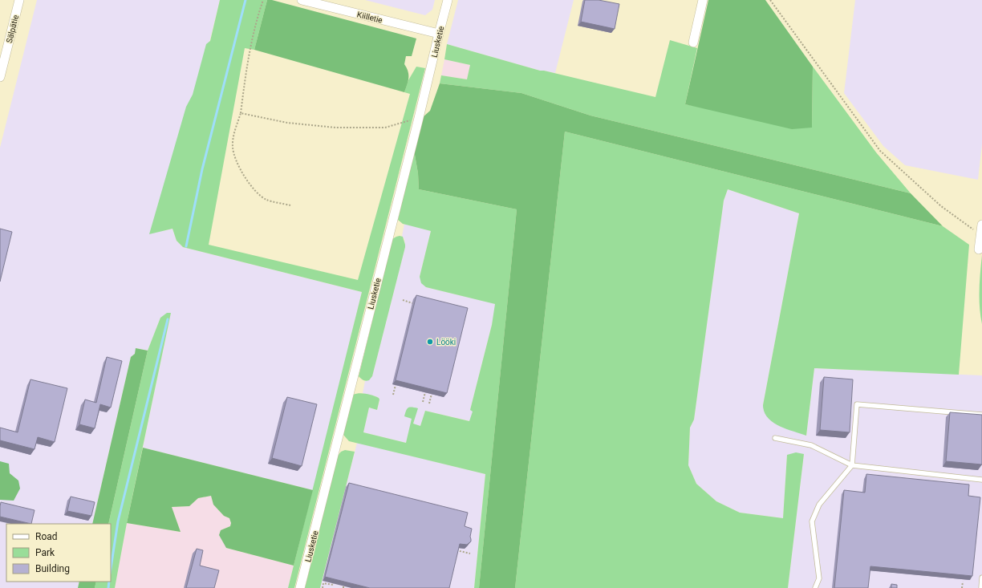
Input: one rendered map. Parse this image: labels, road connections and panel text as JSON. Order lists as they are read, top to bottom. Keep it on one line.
{"streets":{"street":["Kiilletie","Sälpätie","Liusketie"]},"crossings":[["Kiilletie","Liusketie"]],"places":["Lööki"],"legend":["Road","Park","Building"]}
